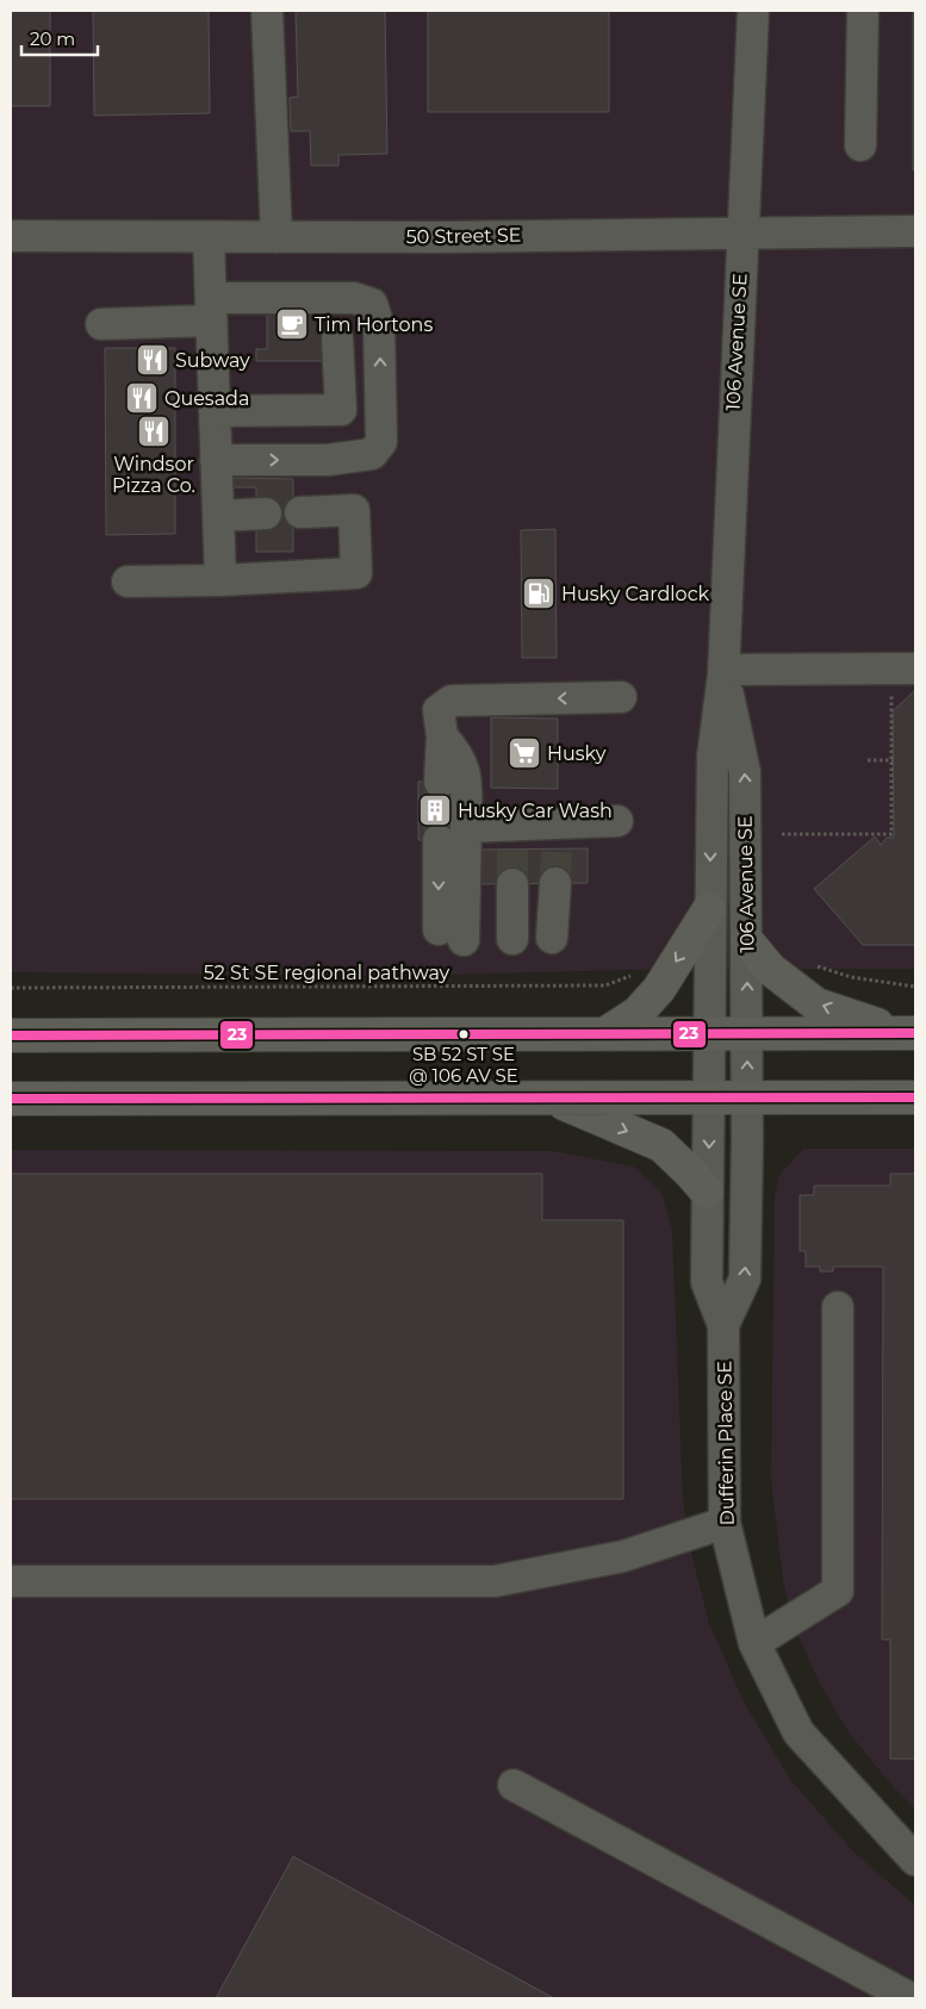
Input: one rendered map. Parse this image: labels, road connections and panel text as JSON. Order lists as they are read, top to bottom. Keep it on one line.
{"streets":{"street":["50 Street SE","106 Avenue SE","Dufferin Place SE"],"path":["52 St SE regional pathway"]},"crossings":[["50 Street SE","106 Avenue SE"],["106 Avenue SE","Dufferin Place SE"]],"places":{"cafe":["Tim Hortons"],"restaurant":["Subway","Quesada","Windsor Pizza Co."],"fuel station":["Husky Cardlock"],"supermarket":["Husky"],"building":["Husky Car Wash"],"other":["SB 52 ST SE @ 106 AV SE"]},"lines":["transit line 23"],"scale_bar":"20 m"}
